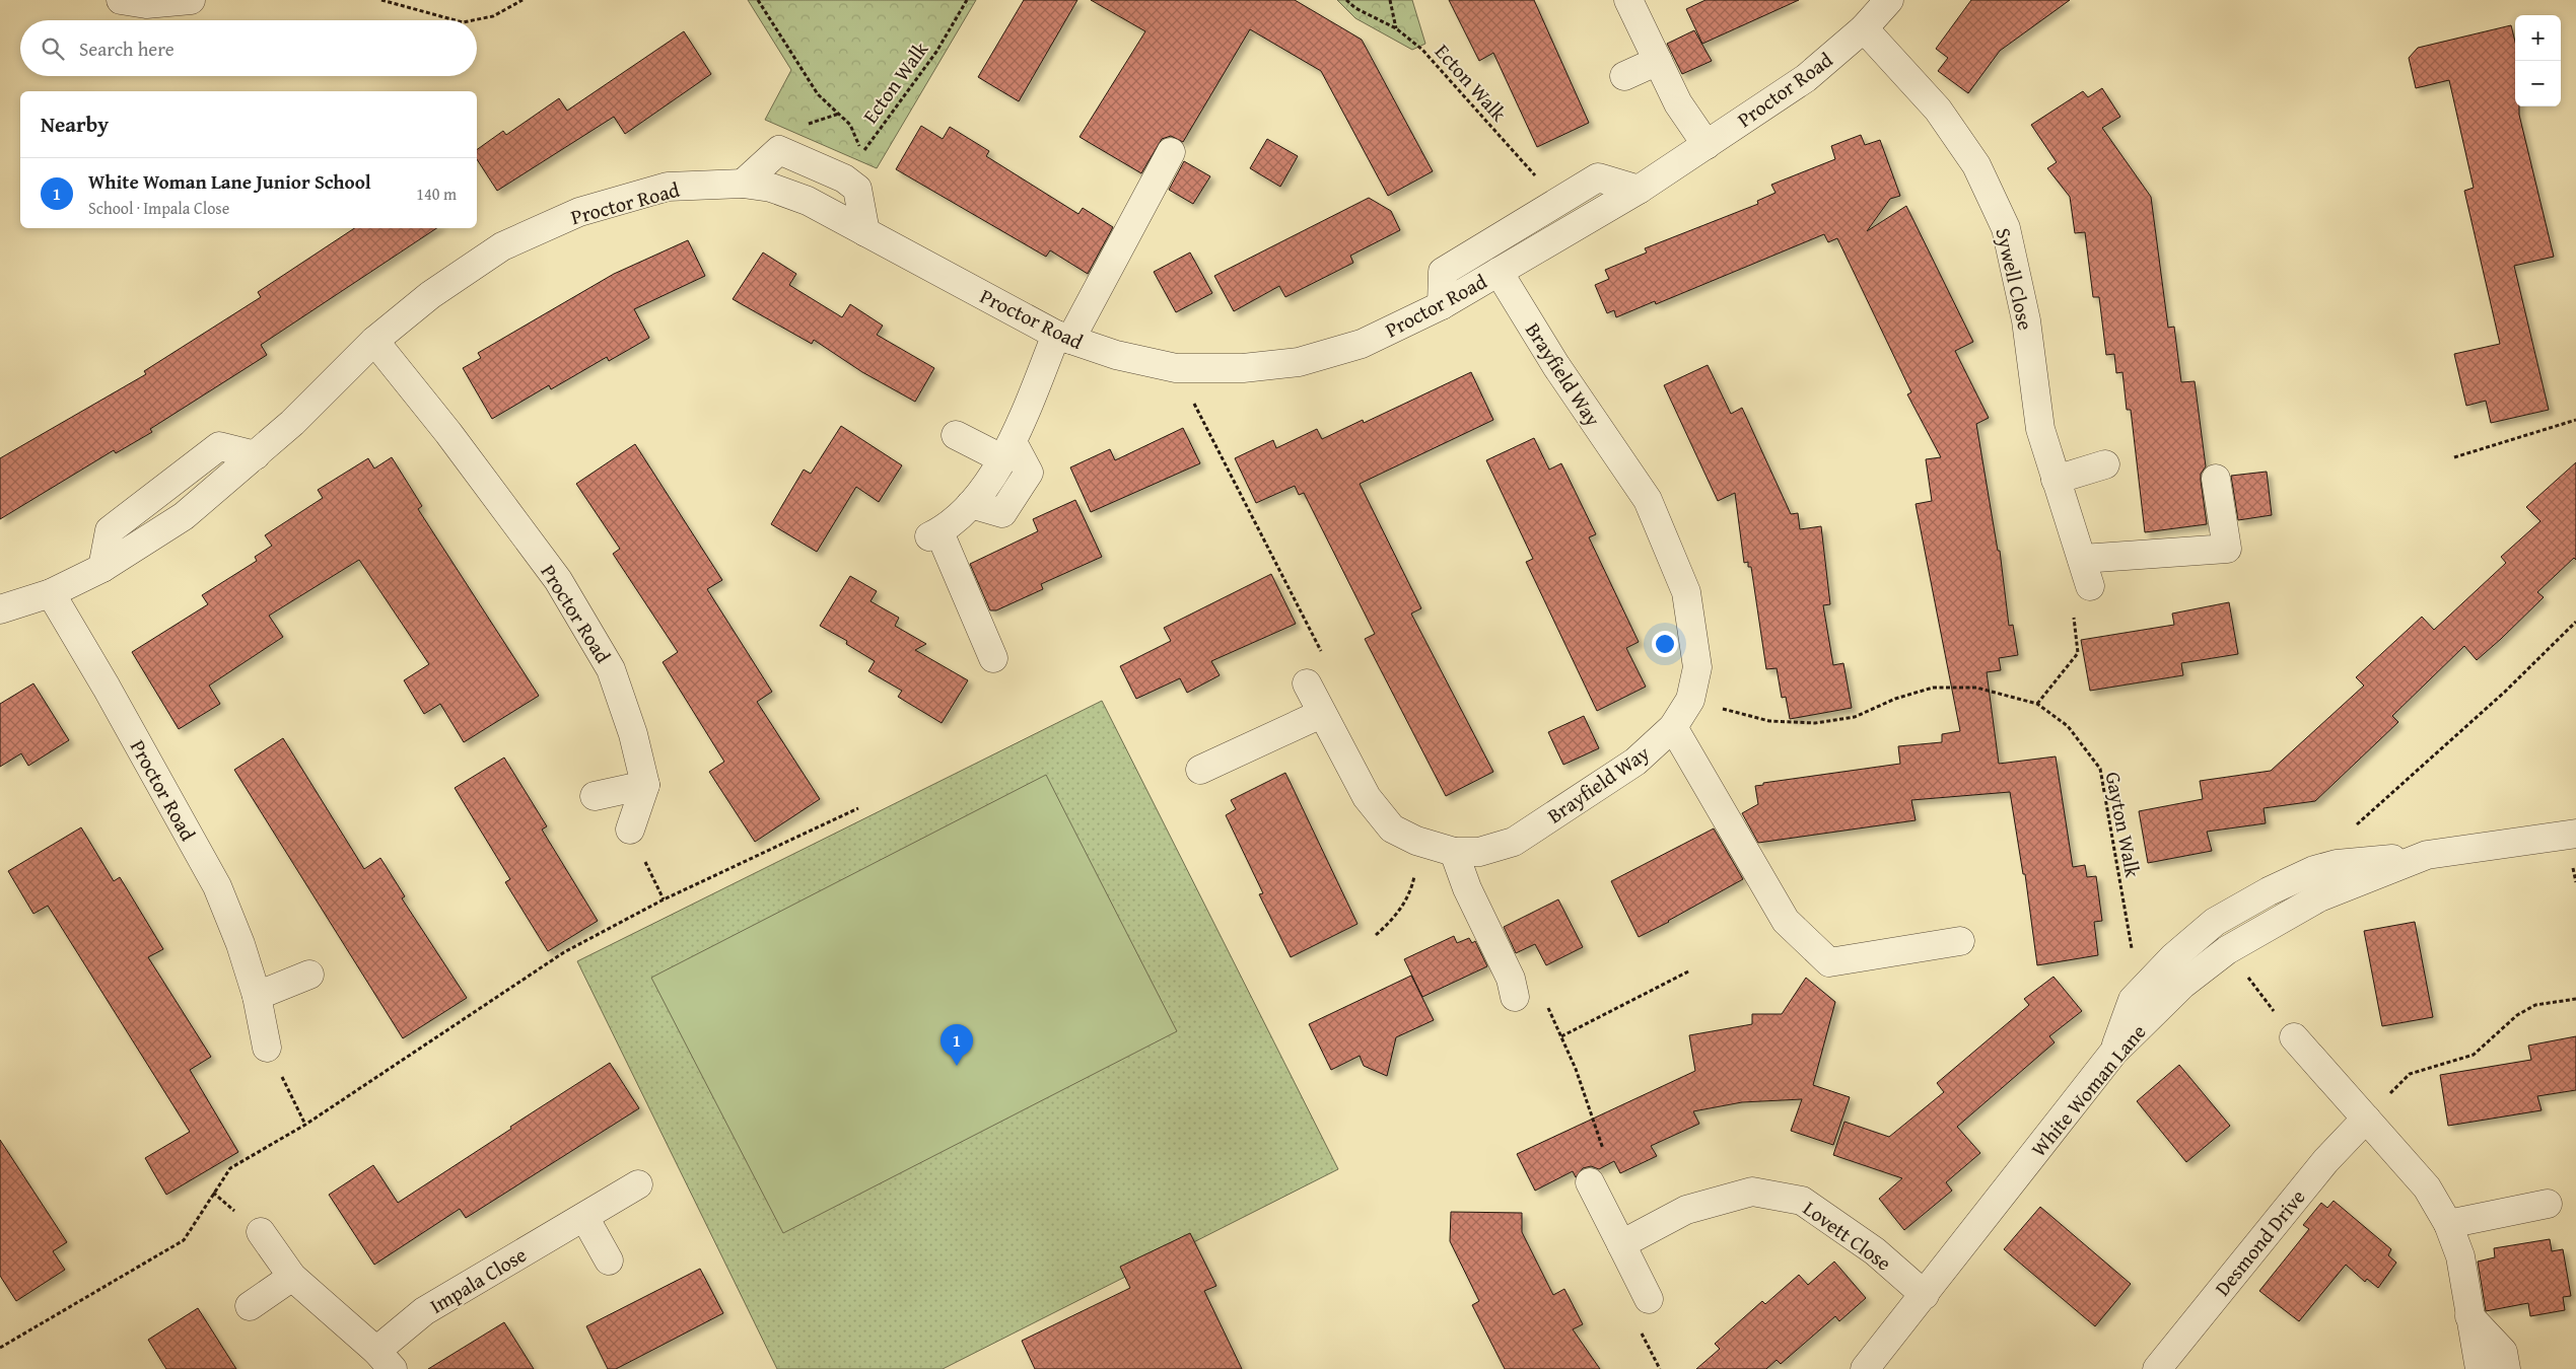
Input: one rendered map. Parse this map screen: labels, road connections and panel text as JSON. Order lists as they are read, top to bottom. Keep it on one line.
{"streets":{"street":["Proctor Road","Sywell Close","Brayfield Way","White Woman Lane","Lovett Close","Desmond Drive","Impala Close"],"path":["Ecton Walk","Gayton Walk"]},"crossings":[["Proctor Road","Sywell Close"],["Proctor Road","Brayfield Way"],["Brayfield Way","Gayton Walk"],["White Woman Lane","Lovett Close"]],"page":{"map_buttons":["+","−"],"search":"Search here","heading":"Nearby","list":[{"mark":"1","name":"White Woman Lane Junior School","note":"School · Impala Close","value":"140 m"}],"pins":"1"}}
